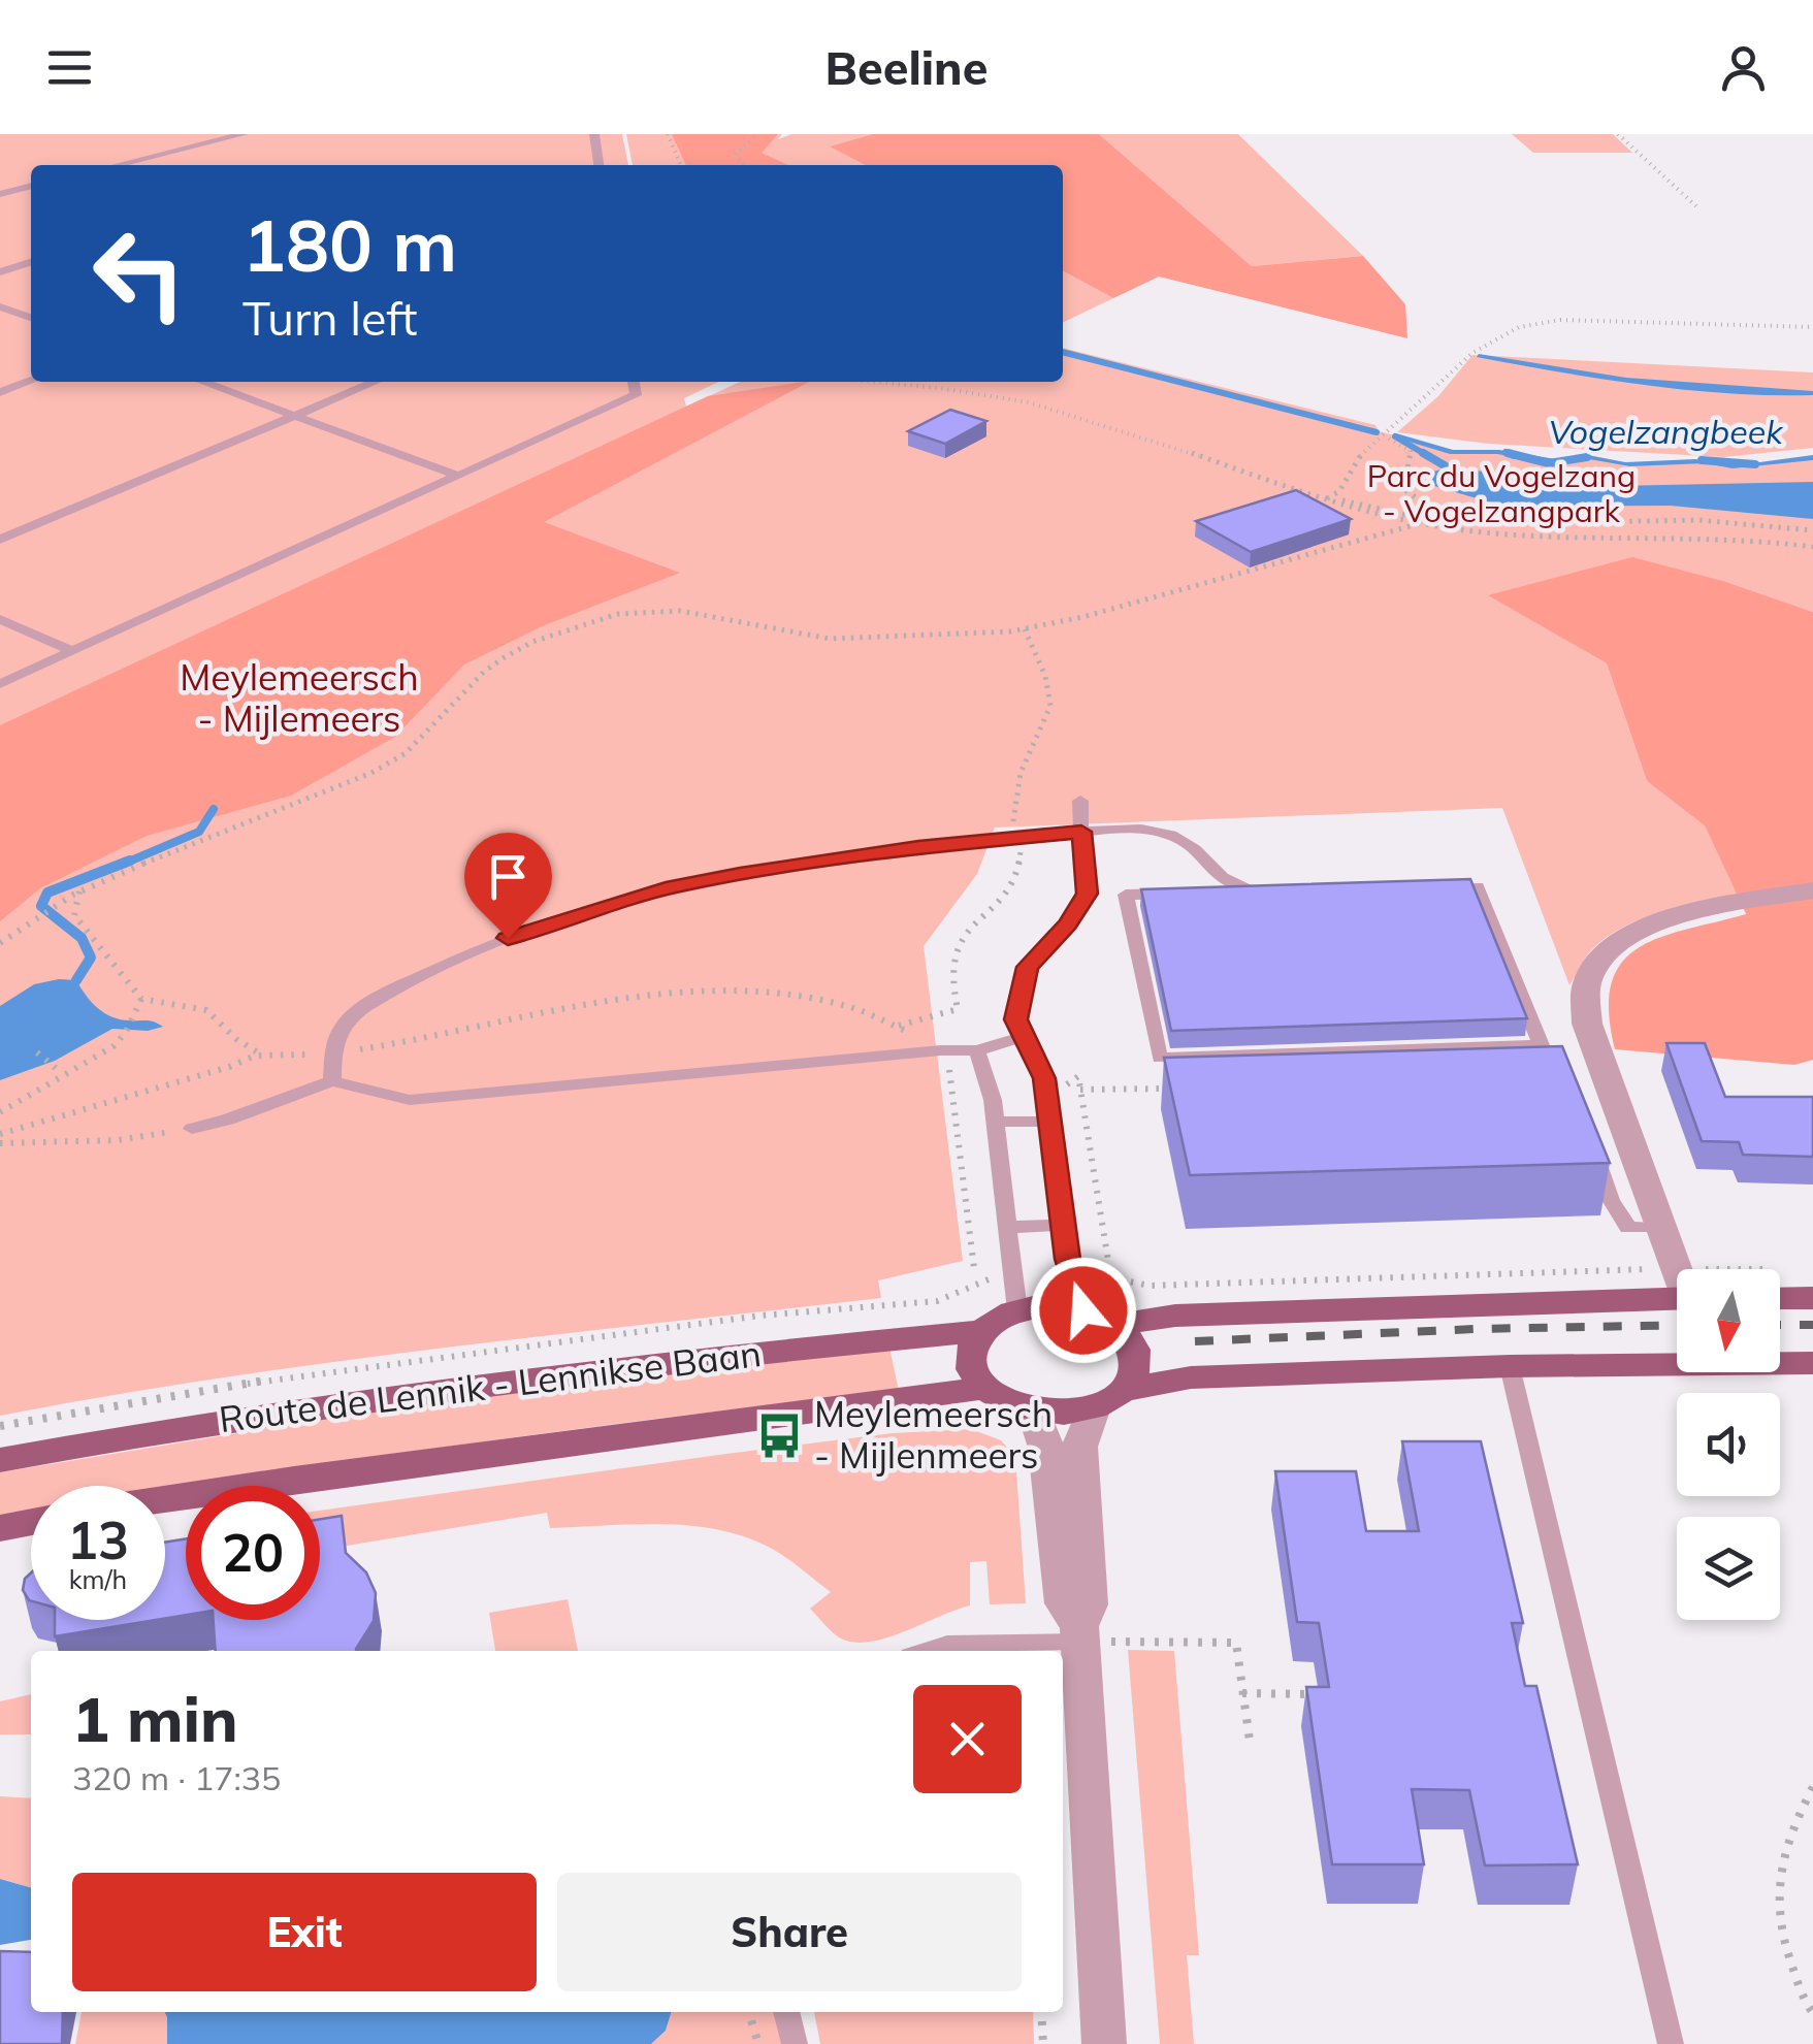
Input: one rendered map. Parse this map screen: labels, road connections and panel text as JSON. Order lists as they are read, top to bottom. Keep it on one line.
{"streets":{"main road":["Route de Lennik - Lennikse Baan"]},"water":["Vogelzangbeek"],"parks":["Parc du Vogelzang - Vogelzangpark","Meylemeersch - Mijlemeers"],"places":{"bus stop":["Meylemeersch - Mijlenmeers"]},"north":"bottom","page":{"header":"Beeline","turn":["180 m","Turn left"],"speed":"13 km/h","limit":"20","heading":["1 min","320 m · 17:35"],"buttons":["Exit","Share"]}}
